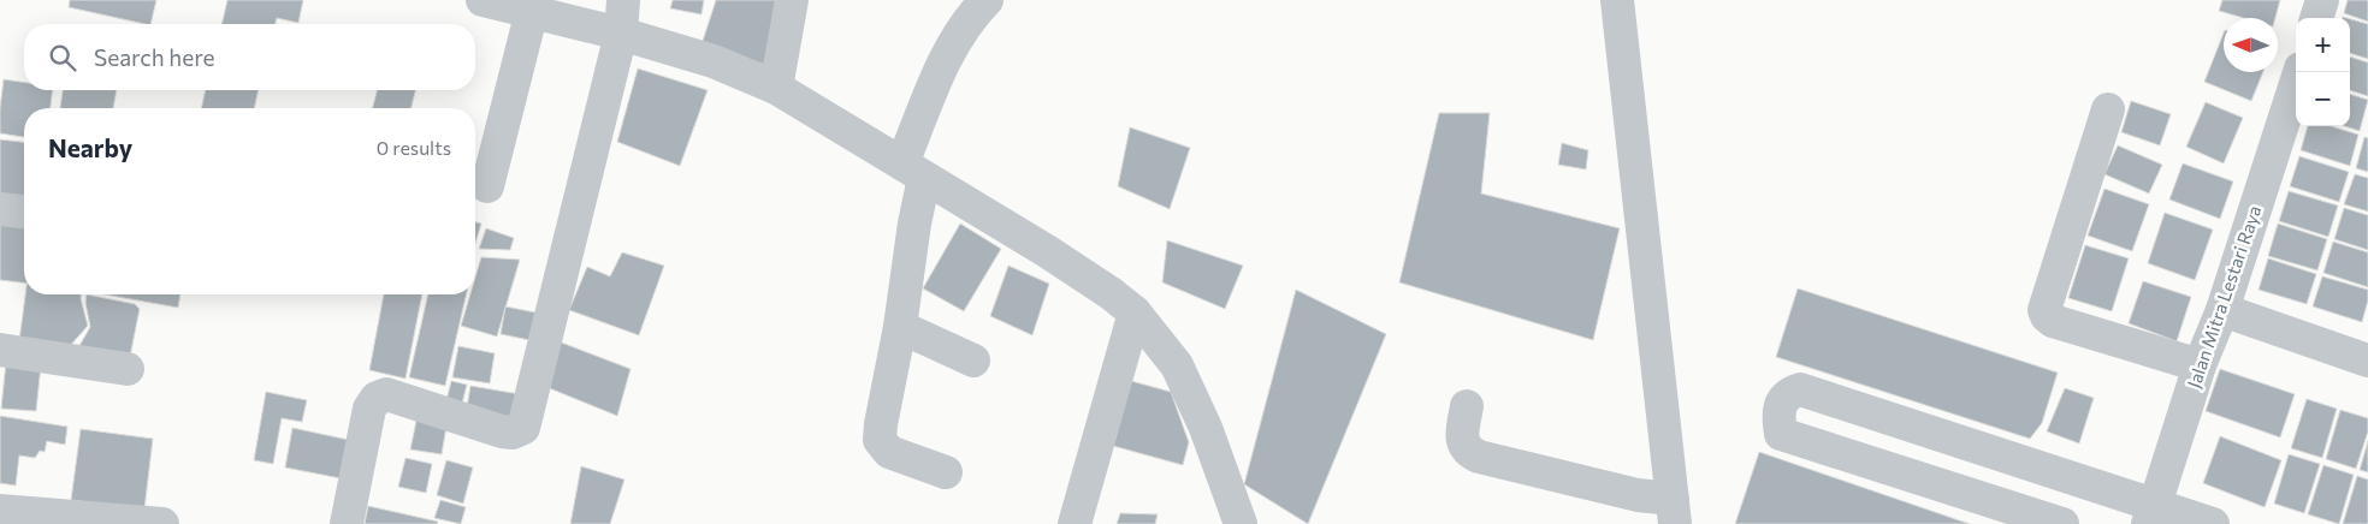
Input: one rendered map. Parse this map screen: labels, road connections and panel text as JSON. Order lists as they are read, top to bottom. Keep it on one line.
{"streets":{"street":["Jalan Mitra Lestari Raya"]},"north":"left","page":{"map_buttons":["+","−"],"search":"Search here","heading":["Nearby","0 results"]}}
